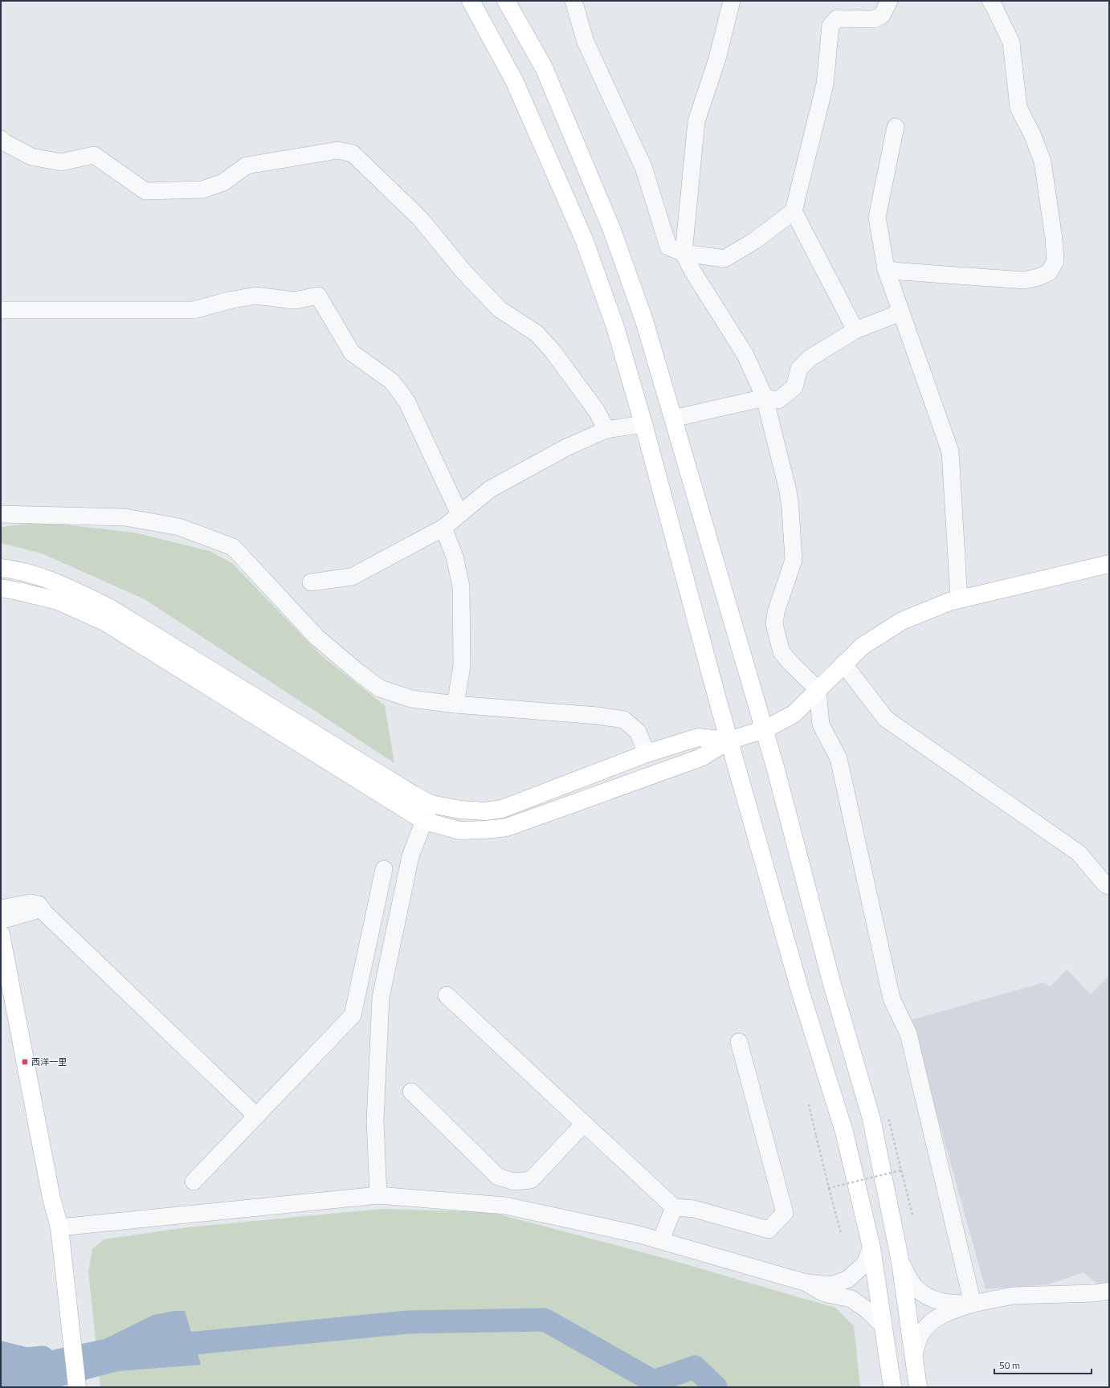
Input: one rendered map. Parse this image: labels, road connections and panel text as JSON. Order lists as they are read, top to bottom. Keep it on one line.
{"places":{"transit":["西洋一里"]},"scale_bar":"50 m"}
